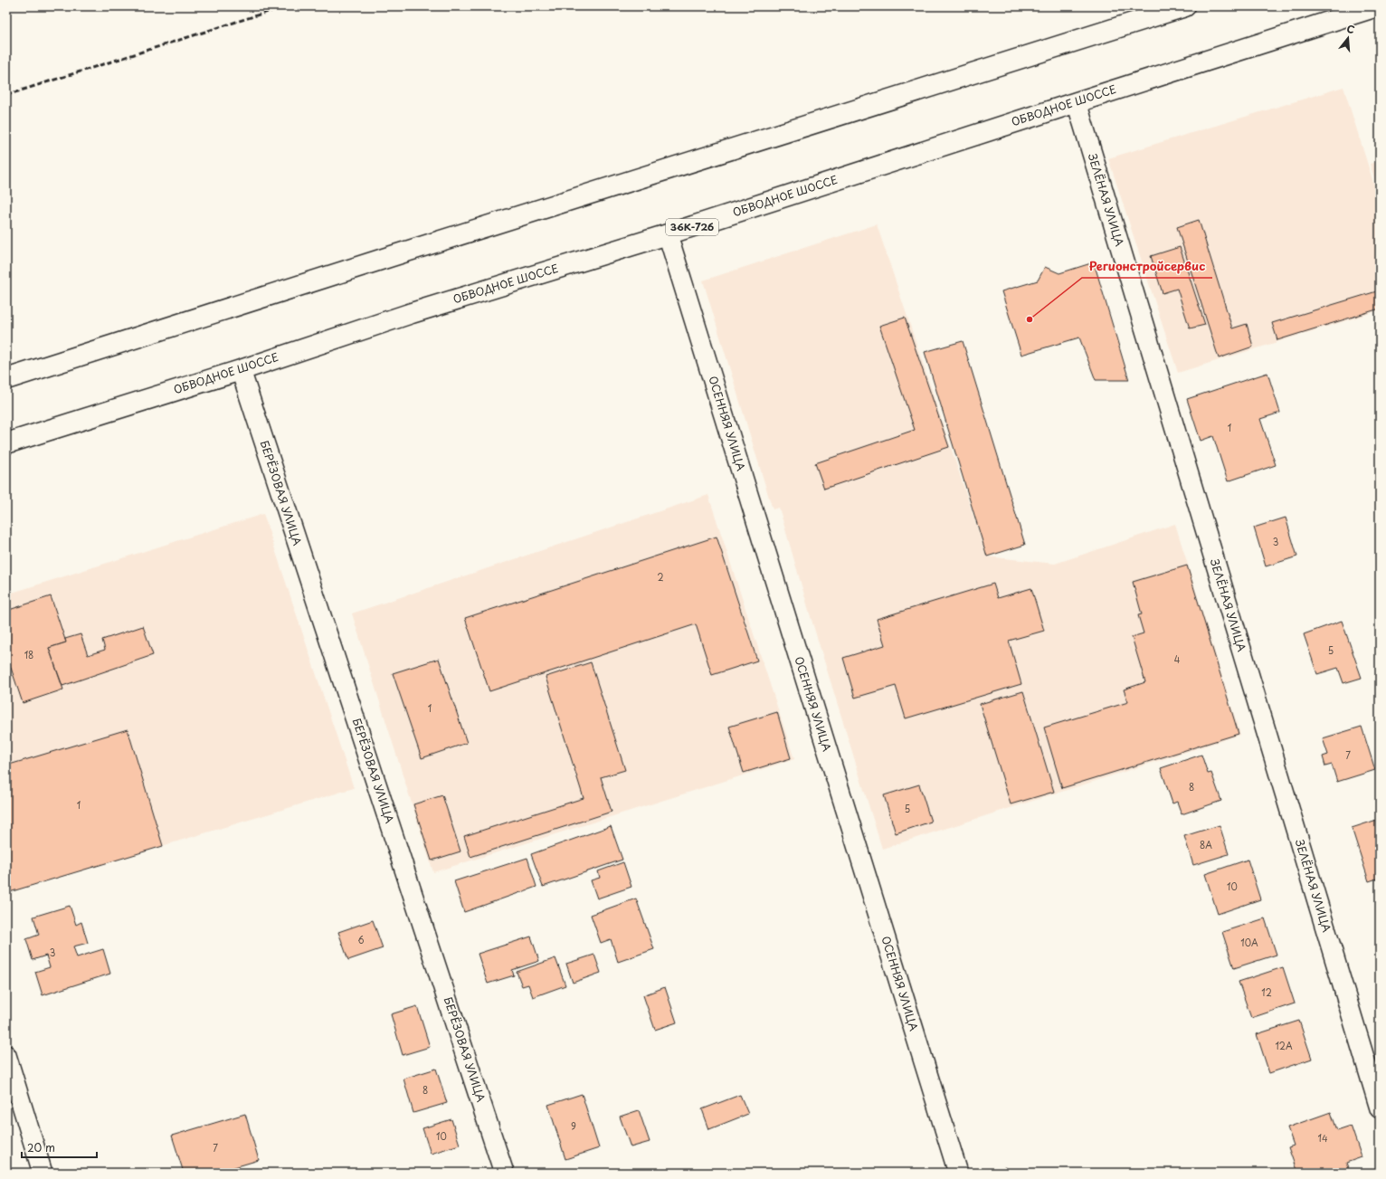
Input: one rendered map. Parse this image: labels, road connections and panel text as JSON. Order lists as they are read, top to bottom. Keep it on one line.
{"streets":{"main road":["ОБВОДНОЕ ШОССЕ","36К-726"],"street":["ЗЕЛЁНАЯ УЛИЦА","ОСЕННЯЯ УЛИЦА","БЕРЁЗОВАЯ УЛИЦА"]},"crossings":[["ОБВОДНОЕ ШОССЕ","ЗЕЛЁНАЯ УЛИЦА"],["ОБВОДНОЕ ШОССЕ","ОСЕННЯЯ УЛИЦА"],["ОБВОДНОЕ ШОССЕ","БЕРЁЗОВАЯ УЛИЦА"]],"places":["Регионстройсервис"],"house_numbers":["1","3","2","5","18","4","1","7","8","1","5","8А","10","6","10А","3","12","12А","8","9","10","14","7"],"scale_bar":"20 m","north":"top"}
